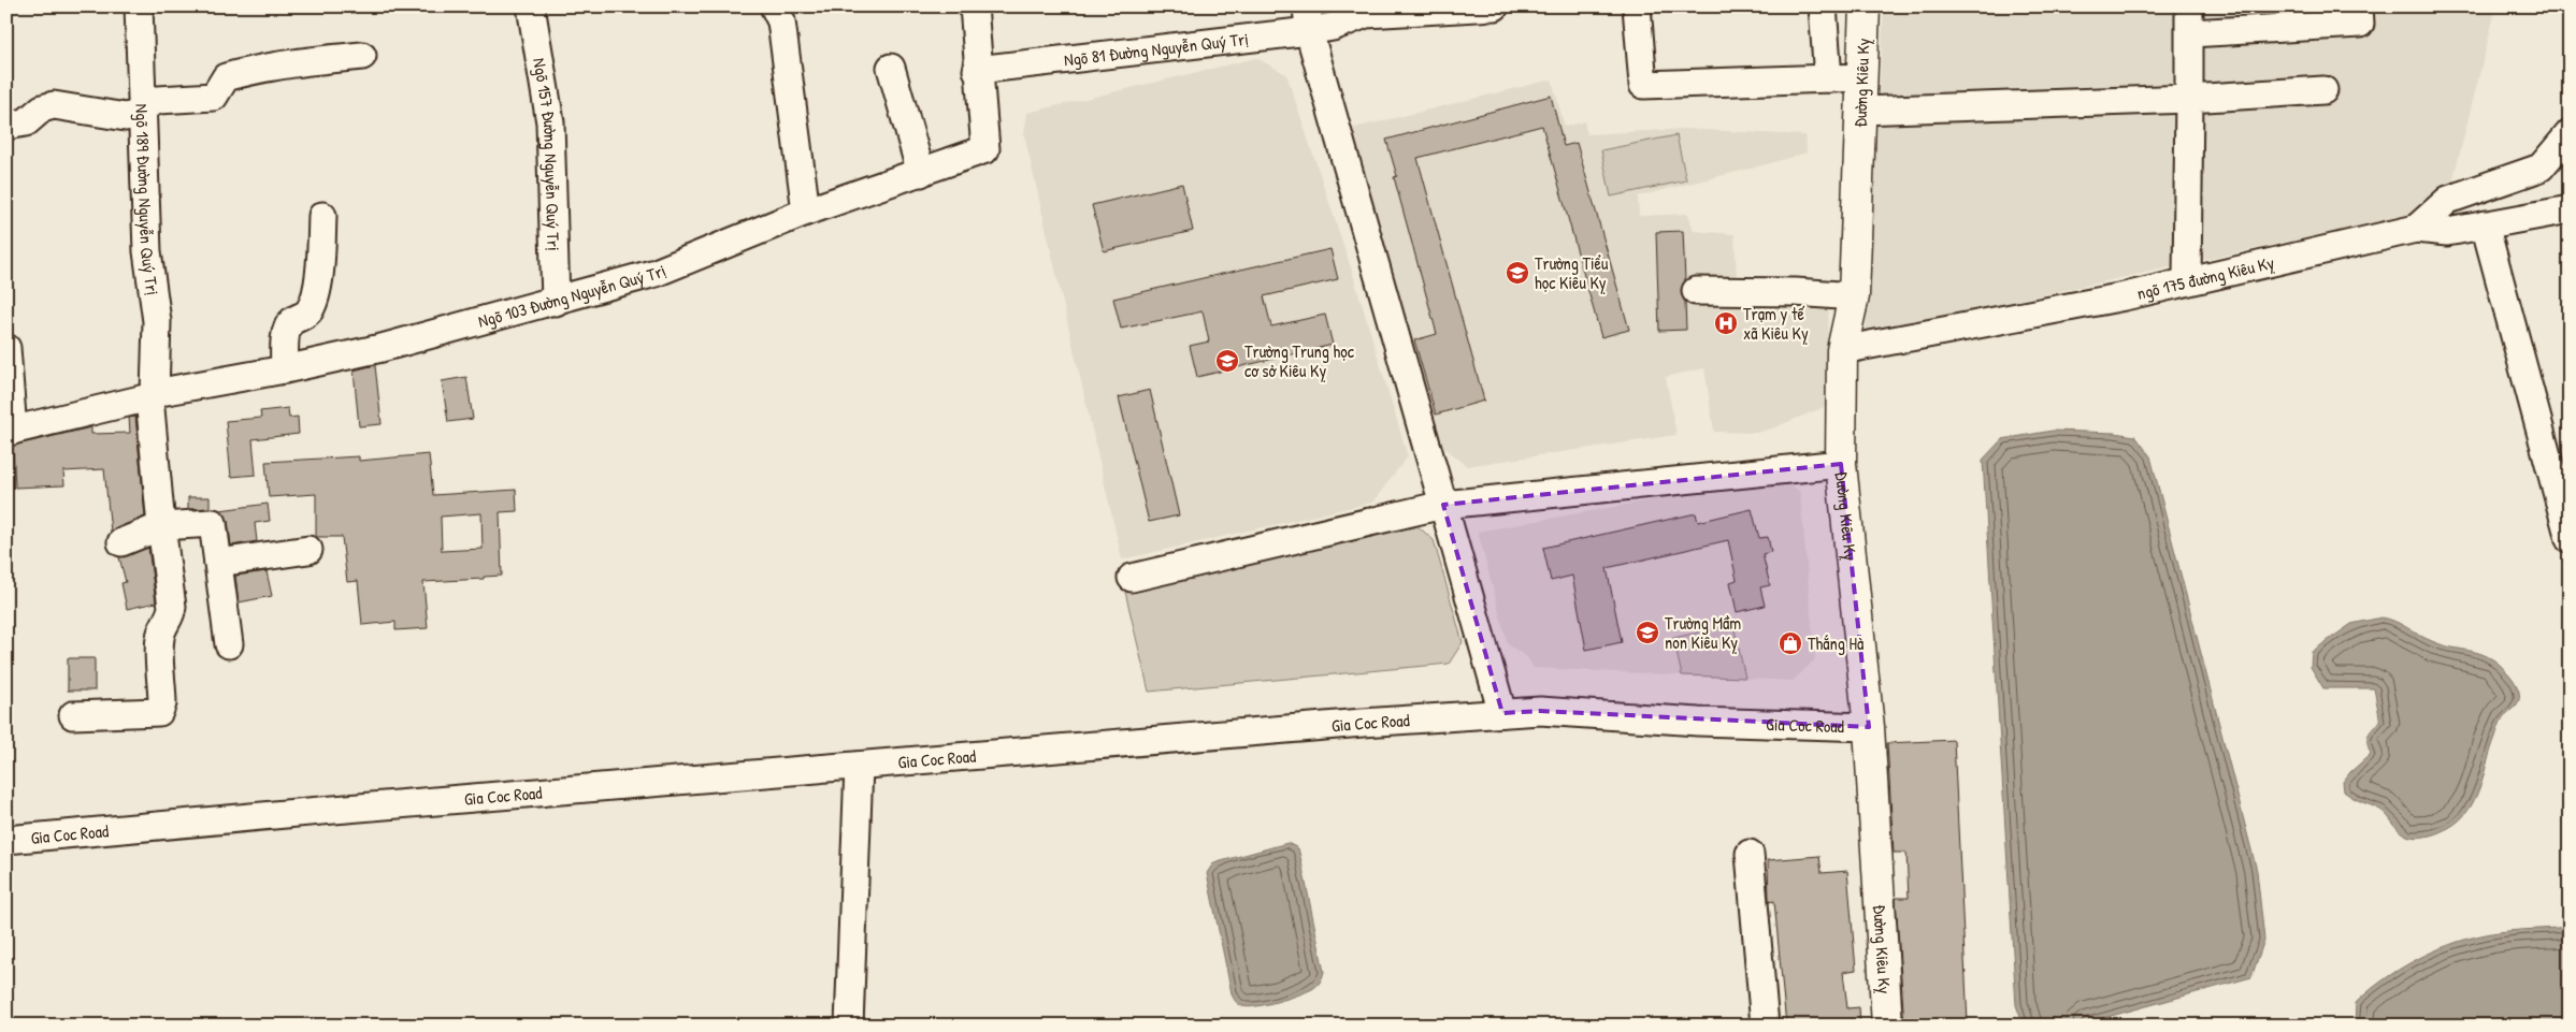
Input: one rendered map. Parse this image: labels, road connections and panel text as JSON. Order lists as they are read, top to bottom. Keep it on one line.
{"streets":{"main road":["Đường Kiêu Kỵ"],"street":["Ngõ 81 Đường Nguyễn Quý Trị","Ngõ 157 Đường Nguyễn Quý Trị","Ngõ 189 Đường Nguyễn Quý Trị","ngõ 175 đường Kiêu Kỵ","Ngõ 103 Đường Nguyễn Quý Trị","Gia Coc Road"]},"crossings":[["Ngõ 81 Đường Nguyễn Quý Trị","Ngõ 103 Đường Nguyễn Quý Trị"],["Đường Kiêu Kỵ","ngõ 175 đường Kiêu Kỵ"],["Đường Kiêu Kỵ","Gia Coc Road"],["Ngõ 157 Đường Nguyễn Quý Trị","Ngõ 103 Đường Nguyễn Quý Trị"],["Ngõ 189 Đường Nguyễn Quý Trị","Ngõ 103 Đường Nguyễn Quý Trị"]],"places":{"school or university":["Trường Tiểu học Kiêu Kỵ","Trường Trung học cơ sở Kiêu Kỵ","Trường Mầm non Kiêu Kỵ"],"hospital":["Trạm y tế xã Kiêu Kỵ"],"shop":["Thắng Hà"]}}
